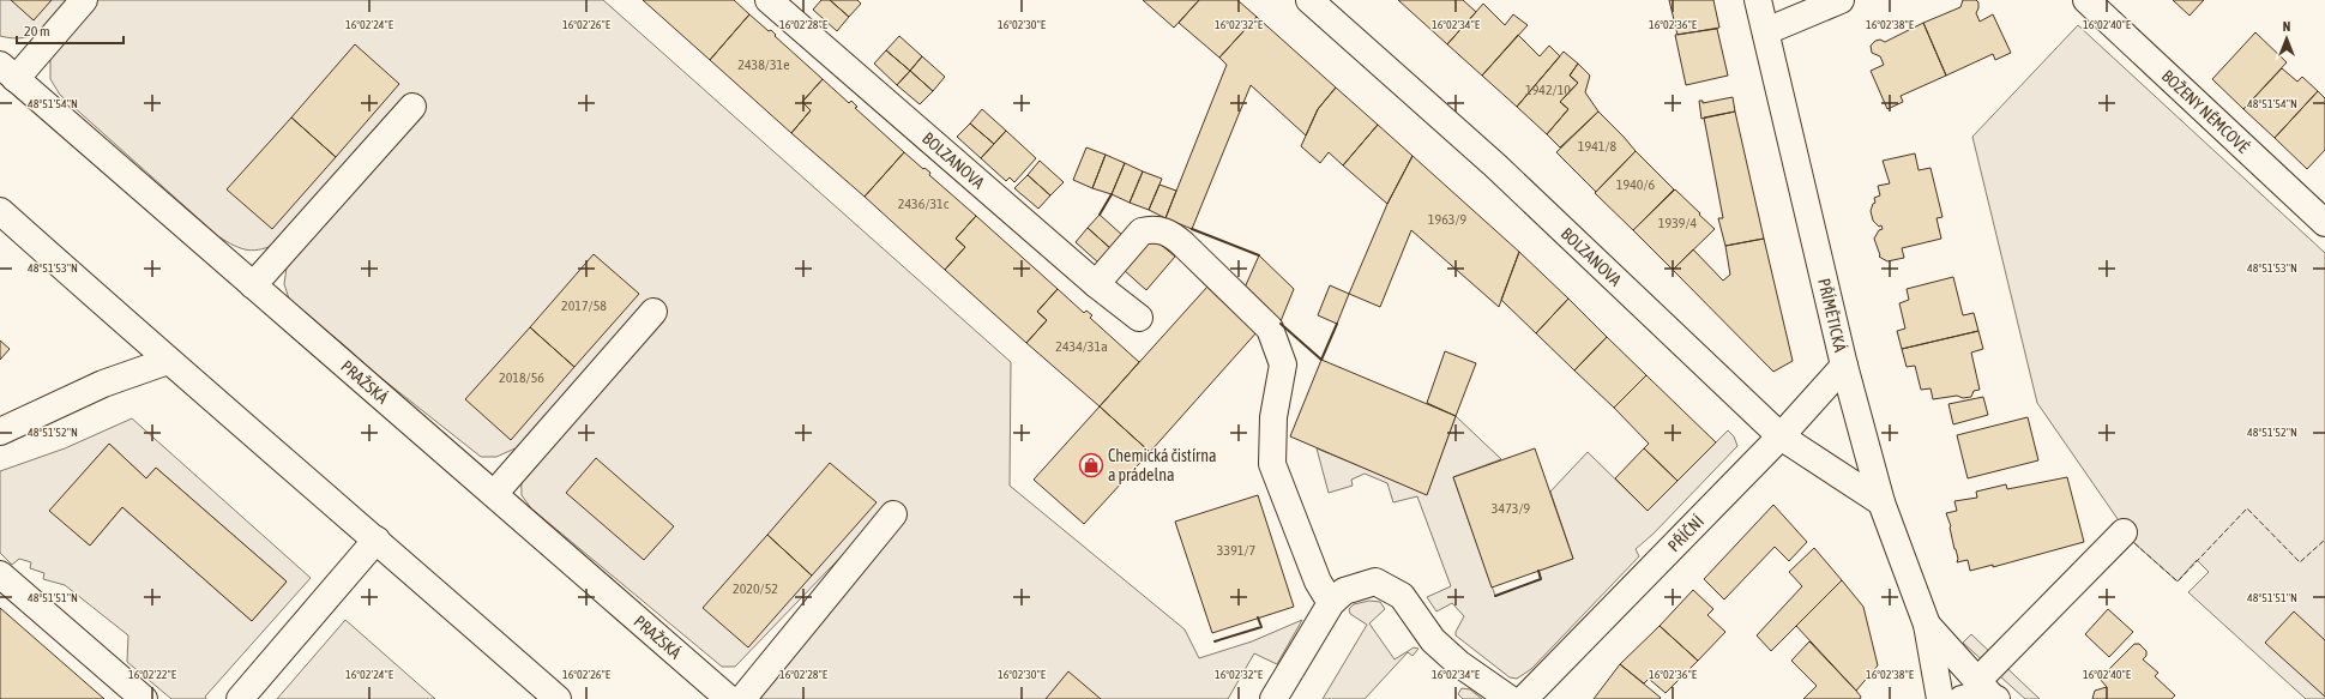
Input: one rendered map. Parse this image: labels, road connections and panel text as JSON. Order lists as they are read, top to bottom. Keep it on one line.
{"streets":{"street":["BOŽENY NĚMCOVÉ","BOLZANOVA","PŘÍMĚTICKÁ","PRAŽSKÁ","PŘÍČNÍ"]},"crossings":[["BOLZANOVA","PŘÍMĚTICKÁ"],["BOLZANOVA","PŘÍČNÍ"],["PŘÍMĚTICKÁ","PŘÍČNÍ"]],"places":{"shop":["Chemická čistírna a prádelna"]},"house_numbers":["2438/31e","1942/10","1941/8","1940/6","2436/31c","1963/9","1939/4","2017/58","2434/31a","2018/56","3473/9","3391/7","2020/52"],"scale_bar":"20 m","north":"top","coordinates":["16°02'24\"E","16°02'26\"E","16°02'28\"E","16°02'30\"E","16°02'32\"E","16°02'34\"E","16°02'36\"E","16°02'38\"E","16°02'40\"E","48°51'54\"N","48°51'53\"N","48°51'52\"N","48°51'51\"N","16°02'22\"E"]}
